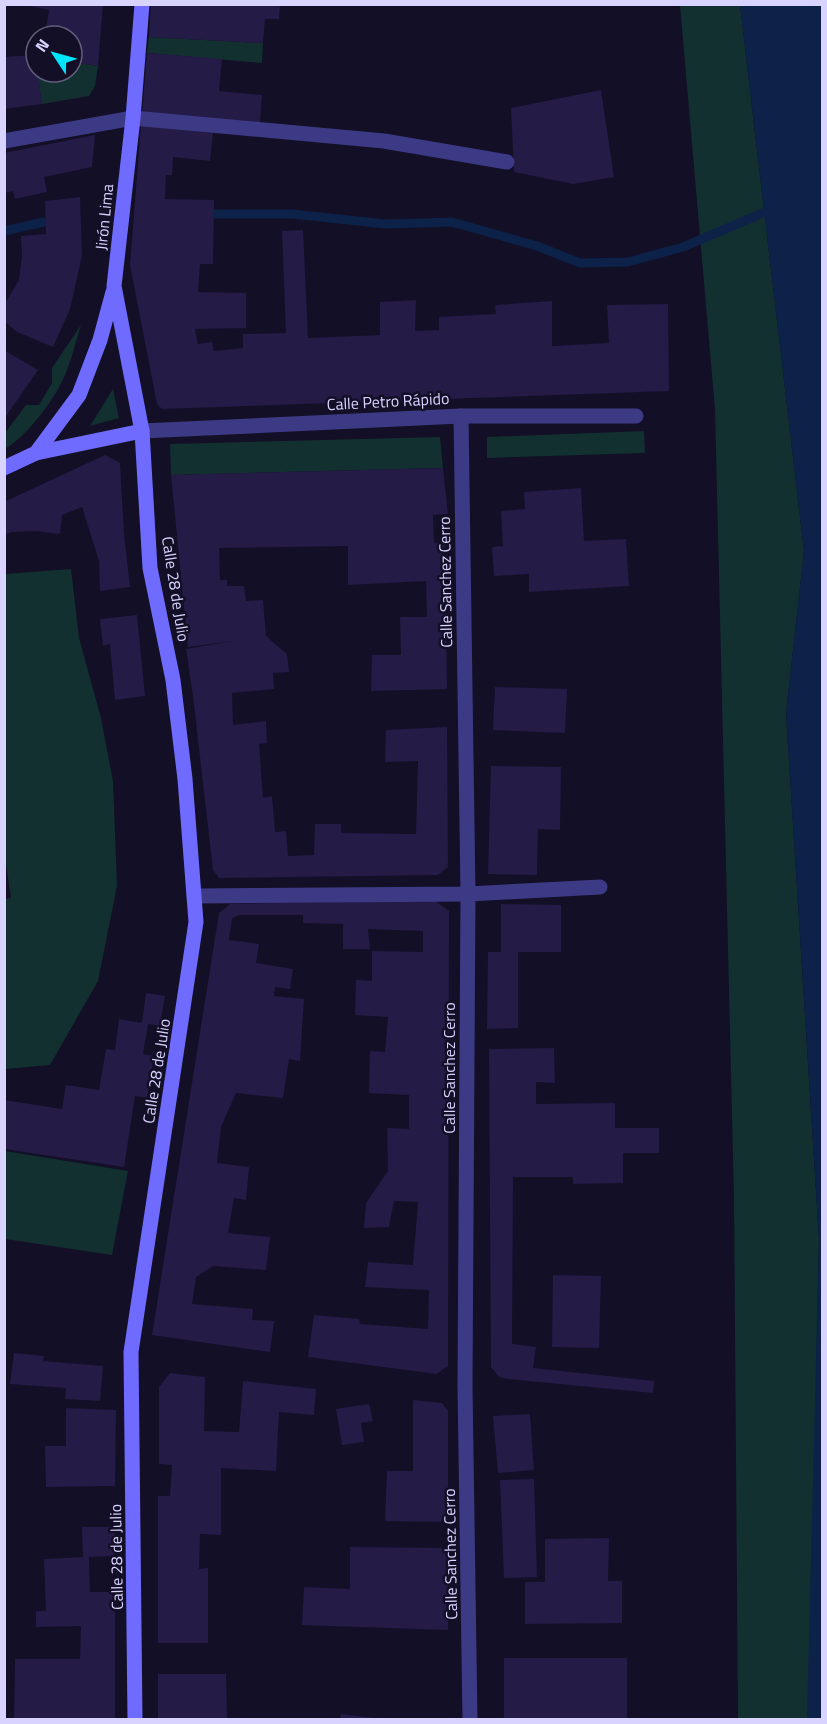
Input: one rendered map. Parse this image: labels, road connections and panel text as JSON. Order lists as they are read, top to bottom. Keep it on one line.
{"streets":{"street":["Jirón Lima","Calle Petro Rápido","Calle Sanchez Cerro","Calle 28 de Julio"]},"crossings":[["Jirón Lima","Calle Petro Rápido"],["Jirón Lima","Calle 28 de Julio"],["Calle Petro Rápido","Calle Sanchez Cerro"],["Calle Petro Rápido","Calle 28 de Julio"]],"north":"top left"}
